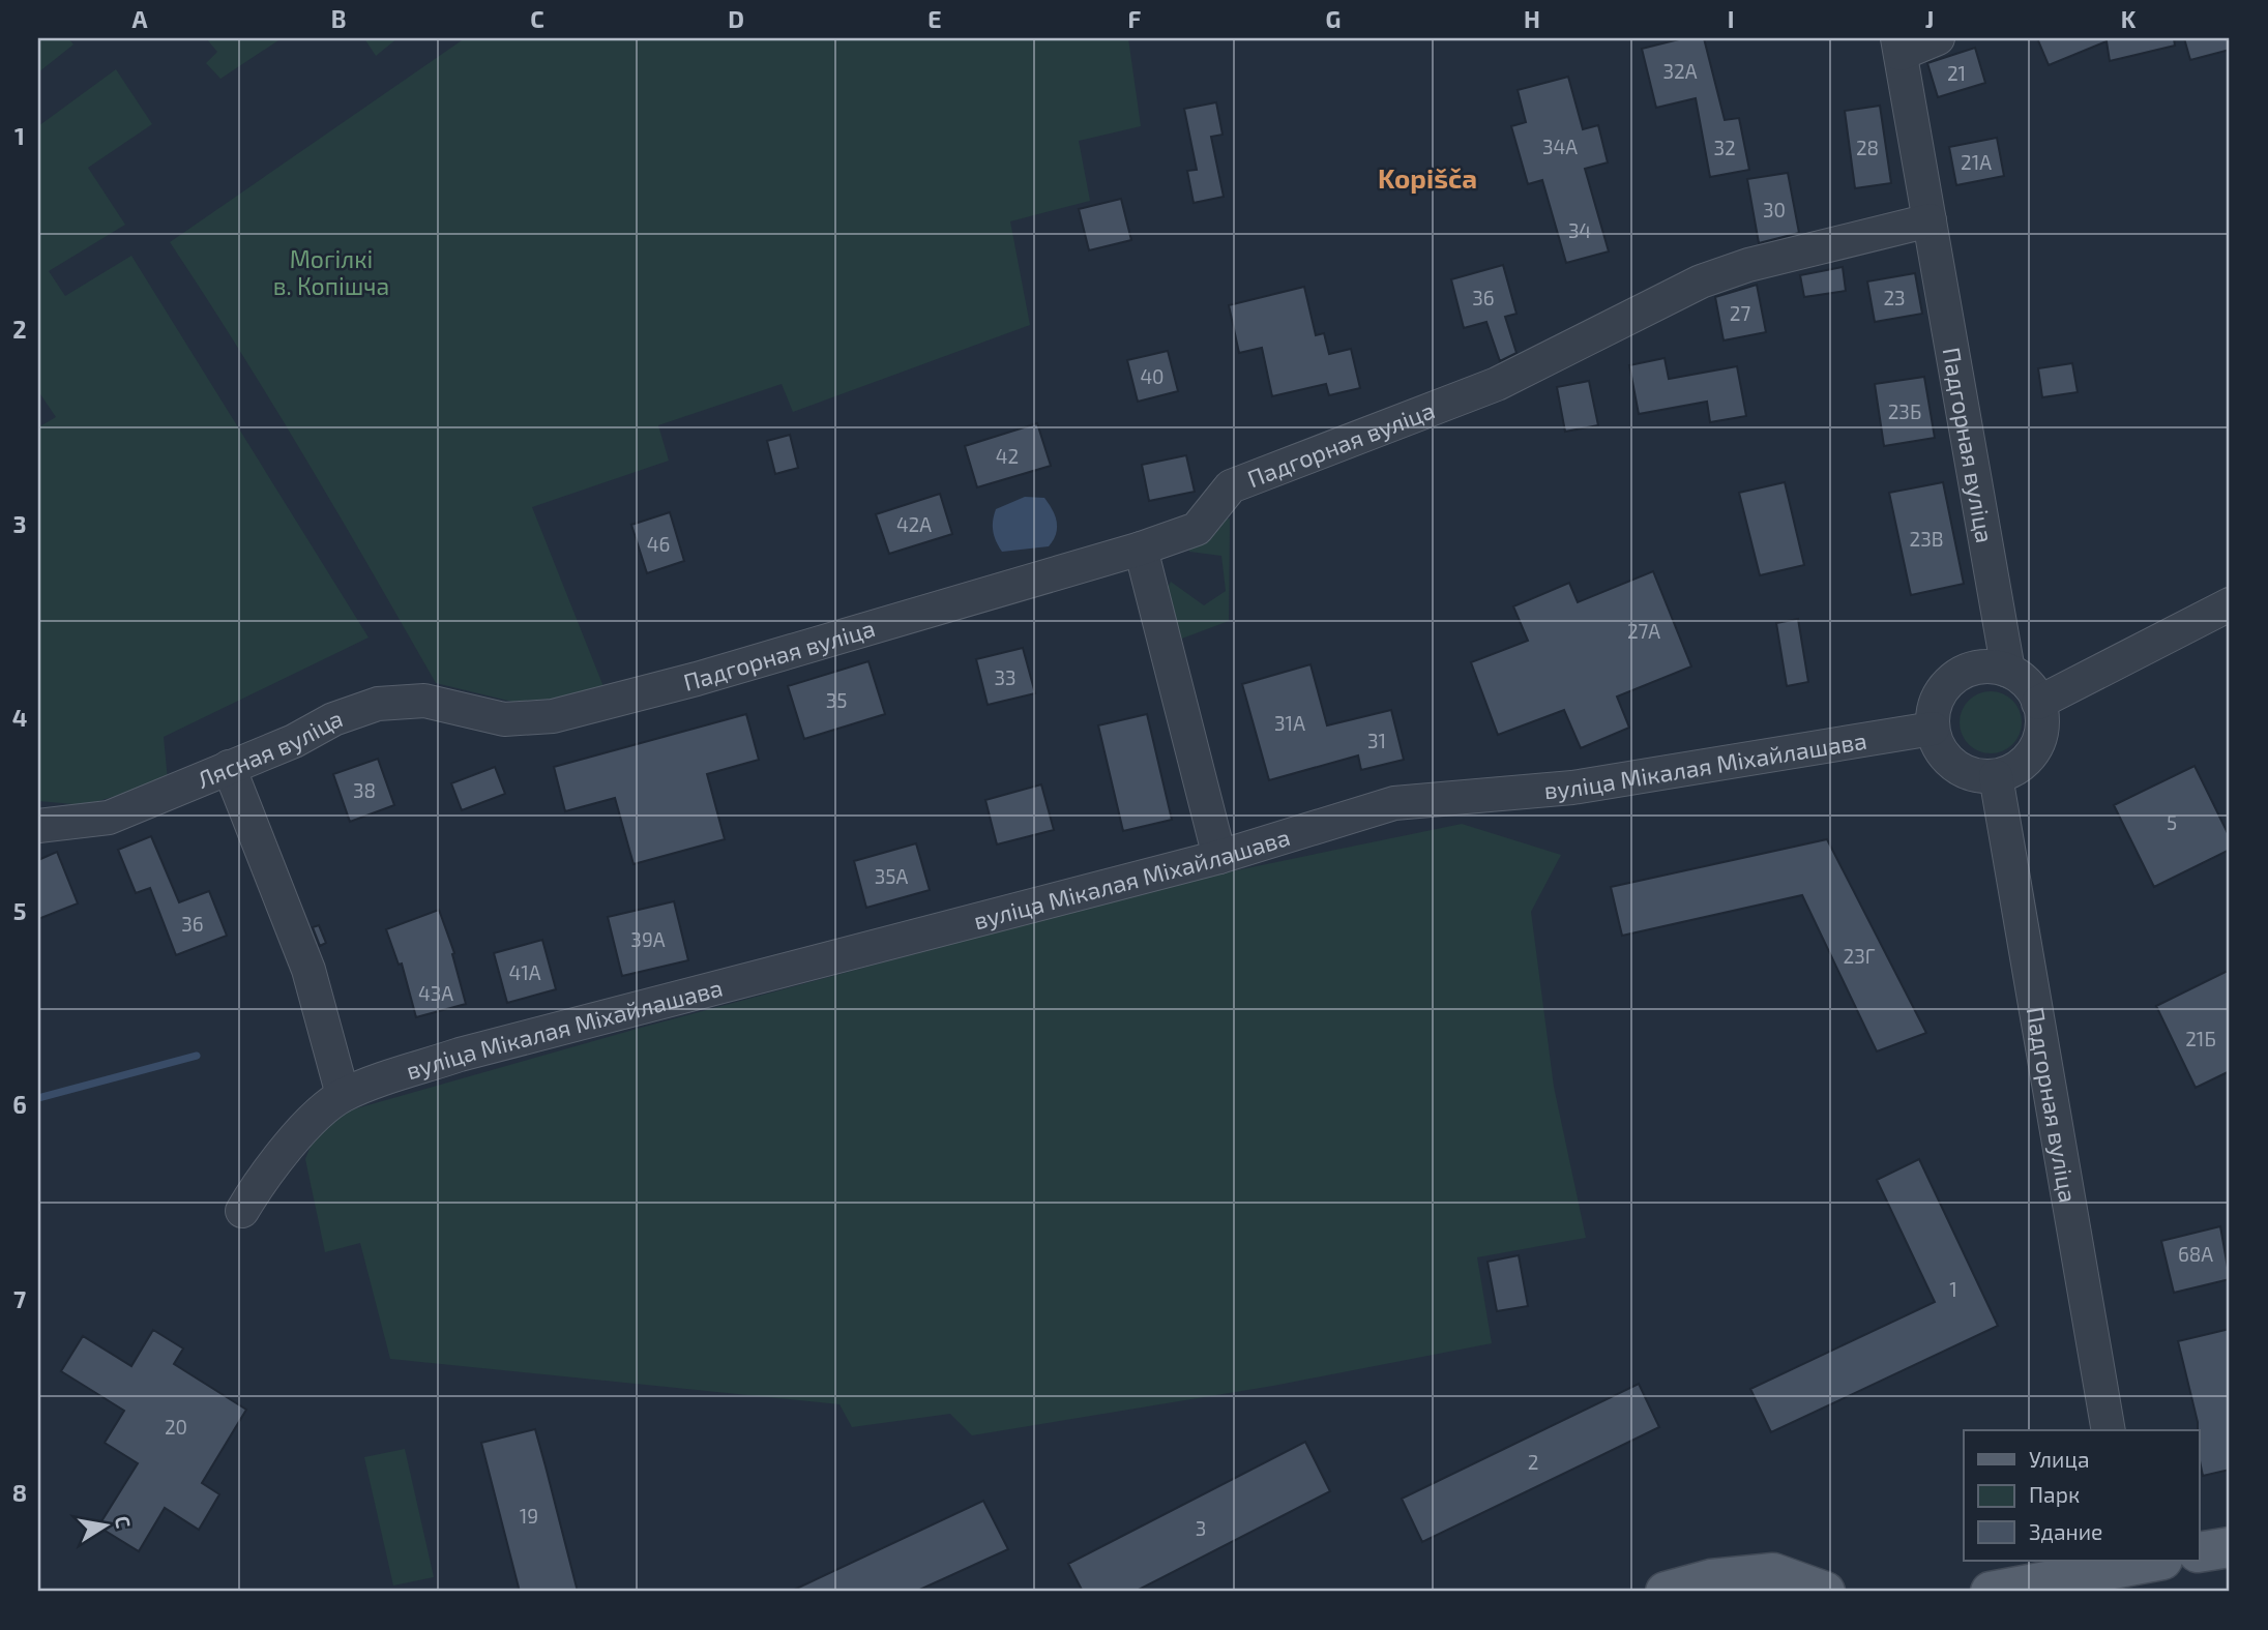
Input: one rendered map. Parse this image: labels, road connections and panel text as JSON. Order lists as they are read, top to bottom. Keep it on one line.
{"streets":{"street":["Падгорная вуліца","Лясная вуліца","вуліца Мікалая Міхайлашава"]},"crossings":[["Падгорная вуліца","Лясная вуліца"],["Падгорная вуліца","вуліца Мікалая Міхайлашава"]],"districts":["Kopišča"],"parks":["Могілкі в. Копішча"],"house_numbers":["32А","21","34А","32","28","21А","30","34","36","23","27","40","23Б","42","42А","23В","46","27А","33","35","31А","31","38","5","35А","36","39А","23Г","41А","43А","21Б","68А","1","20","2","19","3"],"legend":["Улица","Парк","Здание"],"north":"right","grid":{"columns":["A","B","C","D","E","F","G","H","I","J","K"],"rows":["1","2","3","4","5","6","7","8"]}}
